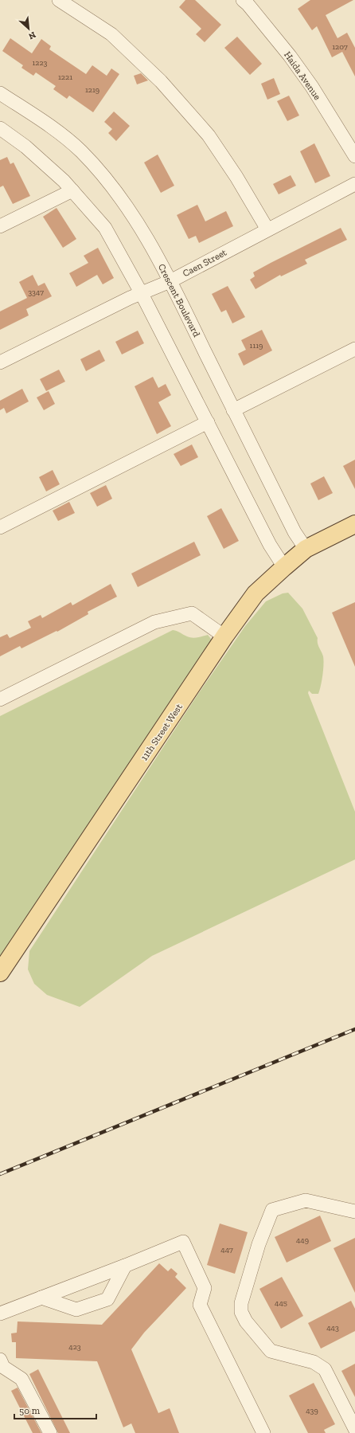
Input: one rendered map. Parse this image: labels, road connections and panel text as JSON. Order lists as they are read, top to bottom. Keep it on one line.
{"streets":{"main road":["11th Street West"],"street":["Haida Avenue","Caen Street","Crescent Boulevard"]},"crossings":[["Caen Street","Crescent Boulevard"],["Crescent Boulevard","11th Street West"]],"house_numbers":["1207","1223","1221","1219","3347","1119","449","447","445","443","423","439"],"scale_bar":"50 m","north":"bottom right"}
